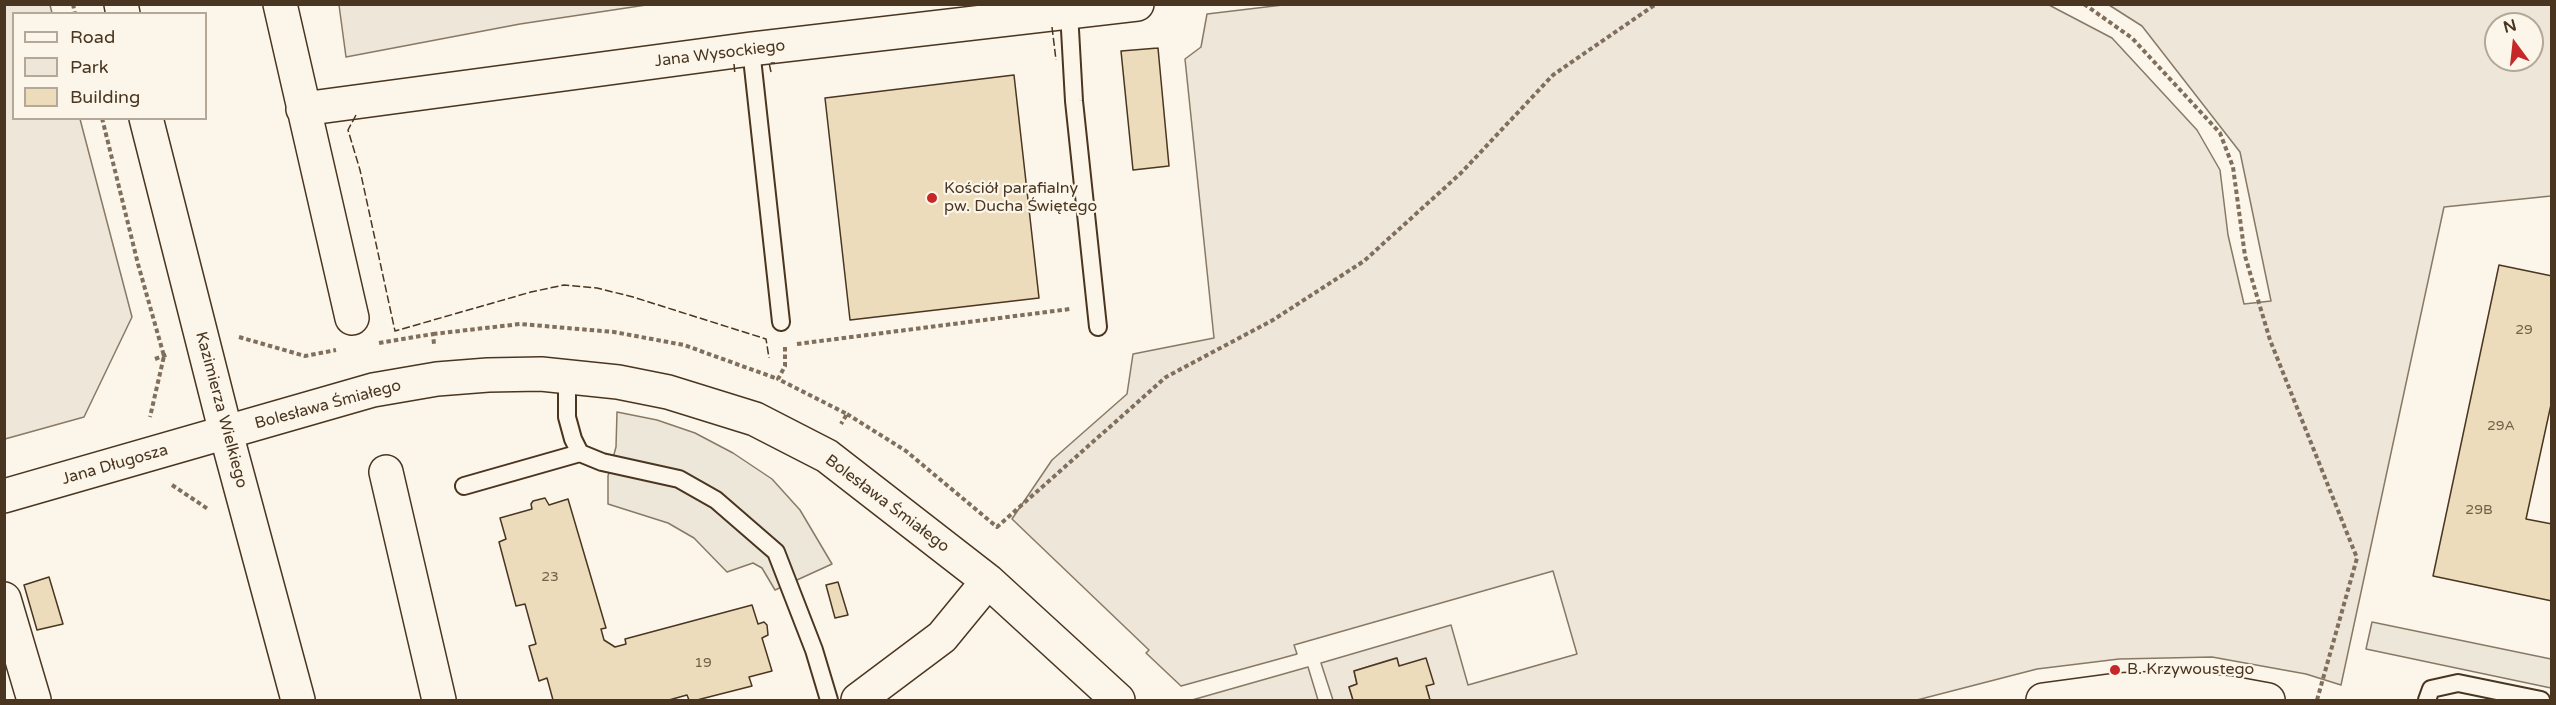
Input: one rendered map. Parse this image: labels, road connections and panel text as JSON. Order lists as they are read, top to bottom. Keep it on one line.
{"streets":{"street":["Jana Wysockiego","Bolesława Śmiałego","Kazimierza Wielkiego","Jana Długosza"]},"crossings":[["Bolesława Śmiałego","Kazimierza Wielkiego"],["Bolesława Śmiałego","Jana Długosza"],["Kazimierza Wielkiego","Jana Długosza"]],"places":["Kościół parafialny pw. Ducha Świętego","B. Krzywoustego"],"house_numbers":["29","29A","29B","23","19"],"legend":["Road","Park","Building"],"north":"top"}
